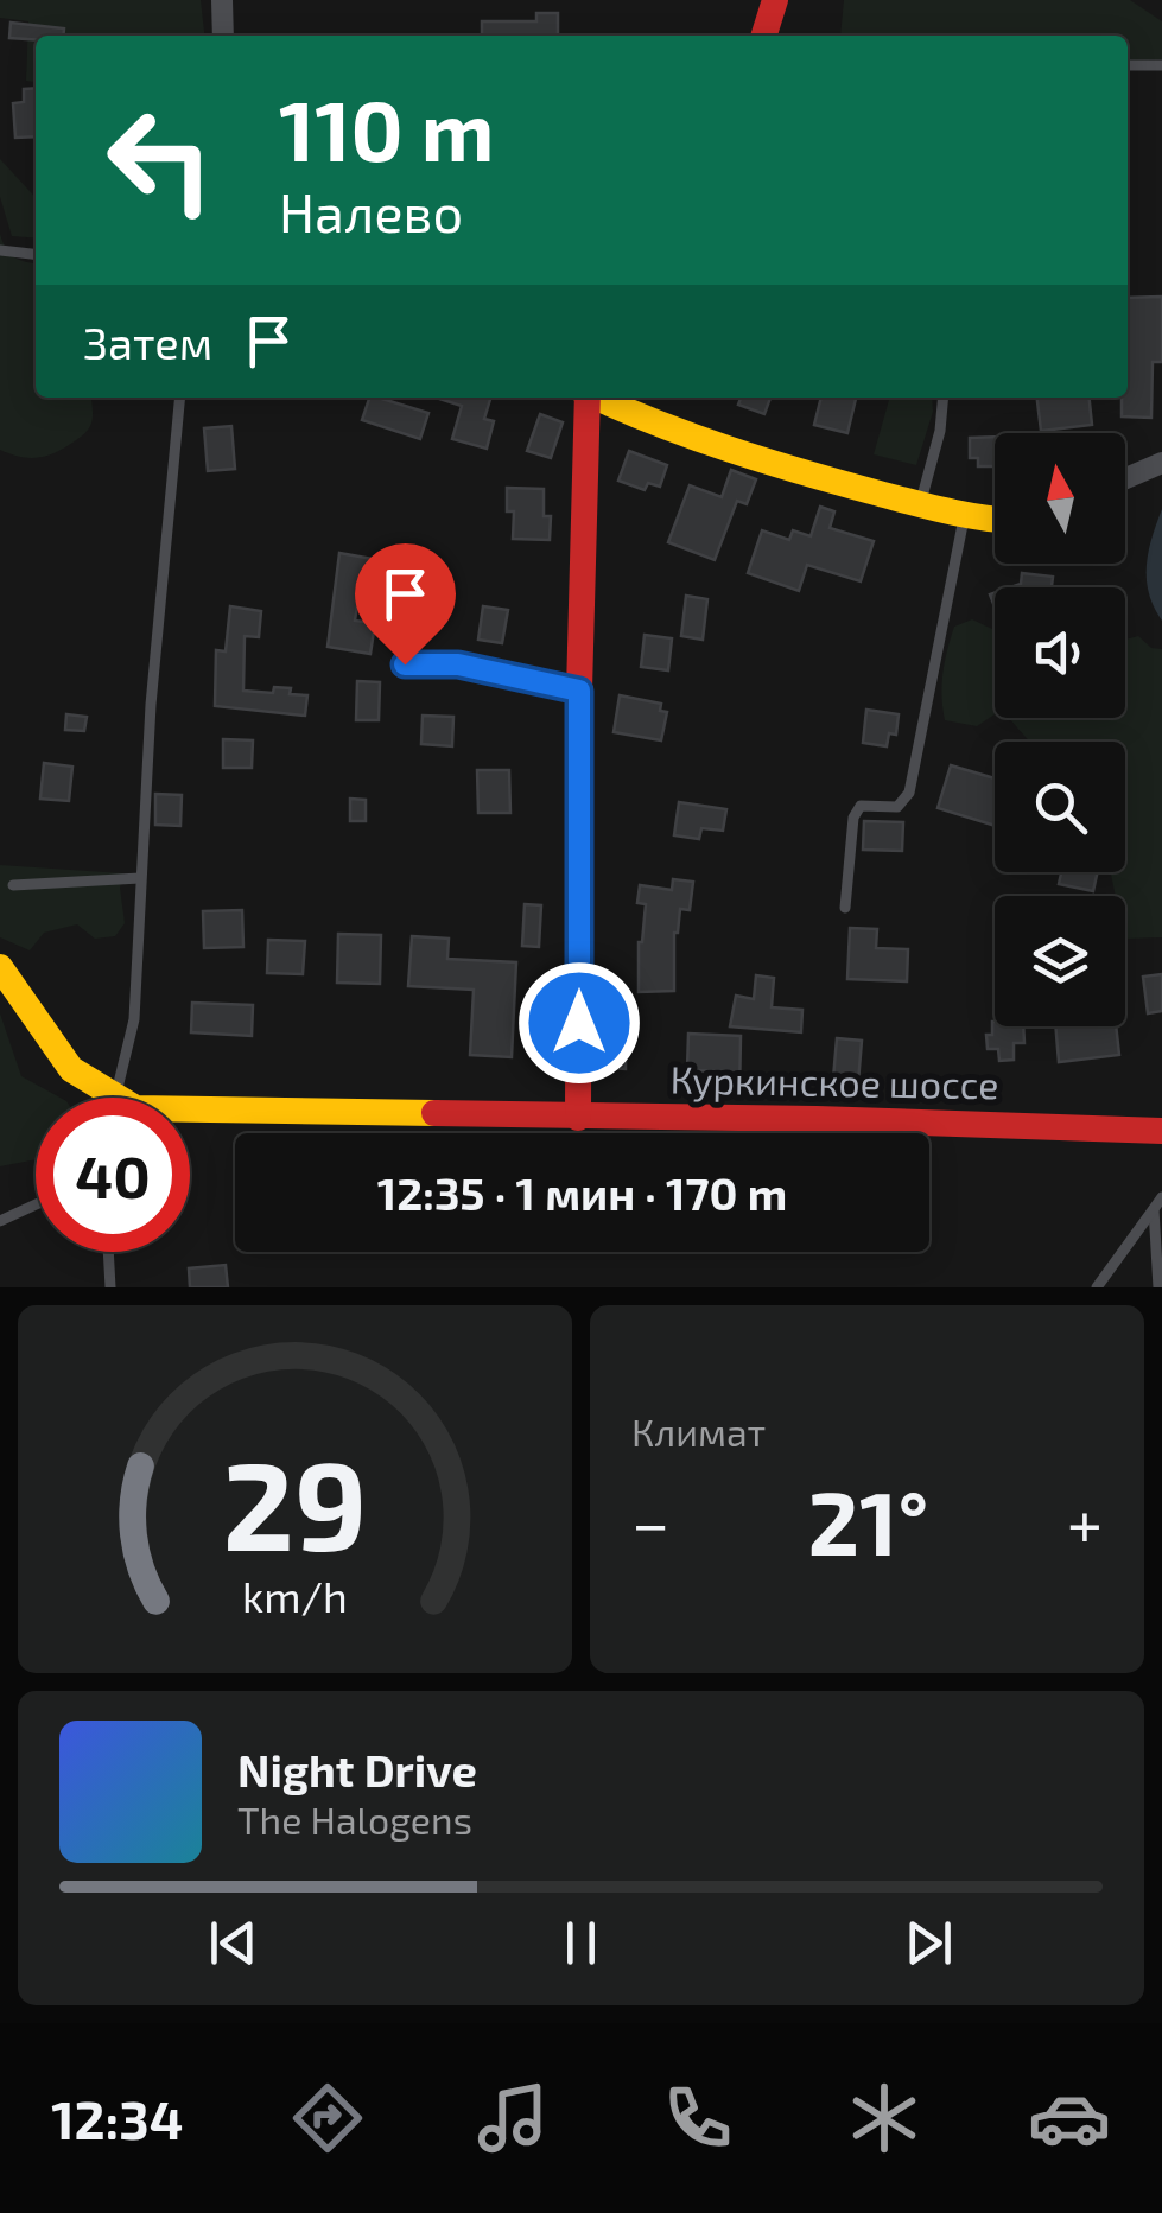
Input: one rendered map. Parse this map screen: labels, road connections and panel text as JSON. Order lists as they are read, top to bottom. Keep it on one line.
{"streets":{"street":["Куркинское шоссе"]},"north":"top","page":{"turn":["110 m","Налево"],"then":"Затем","limit":"40","trip":"12:35 · 1 мин · 170 m","tile":"Климат","heat":["−","21°","+"],"song":["Night Drive","The Halogens"],"tabs":"12:34","gauge":["29","km/h"]}}
